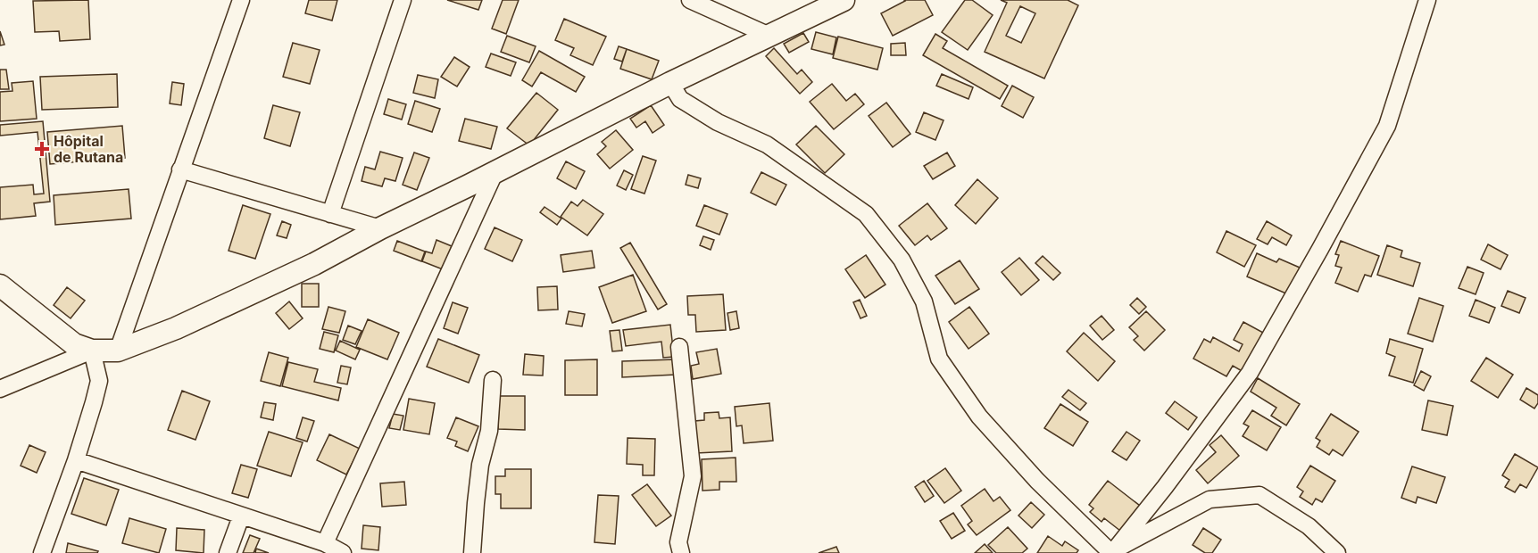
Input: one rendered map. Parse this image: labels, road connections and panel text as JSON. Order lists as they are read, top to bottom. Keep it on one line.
{"places":{"health":["Hôpital de Rutana"]}}
